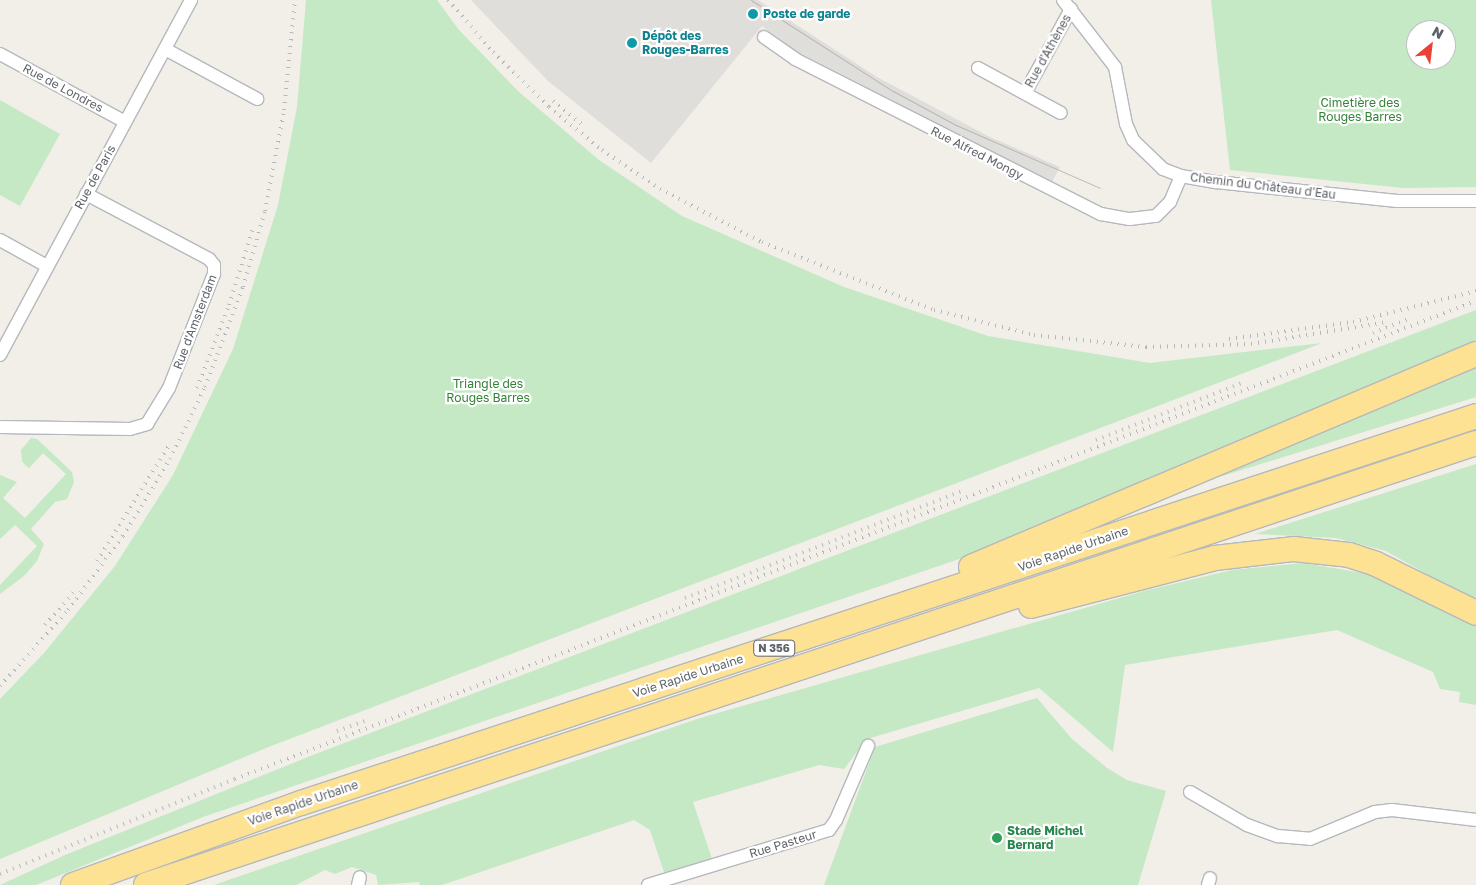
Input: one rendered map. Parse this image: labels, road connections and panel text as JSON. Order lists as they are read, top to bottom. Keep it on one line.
{"streets":{"highway":["Voie Rapide Urbaine","N 356"],"street":["Rue d'Athènes","Rue de Londres","Rue Alfred Mongy","Rue de Paris","Chemin du Château d'Eau","Rue d'Amsterdam","Rue Pasteur"]},"crossings":[["Rue d'Athènes","Chemin du Château d'Eau"],["Rue de Londres","Rue de Paris"],["Rue Alfred Mongy","Chemin du Château d'Eau"],["Rue de Paris","Rue d'Amsterdam"]],"parks":["Cimetière des Rouges Barres","Triangle des Rouges Barres"],"places":["Poste de garde","Dépôt des Rouges-Barres","Stade Michel Bernard"],"north":"top right"}
